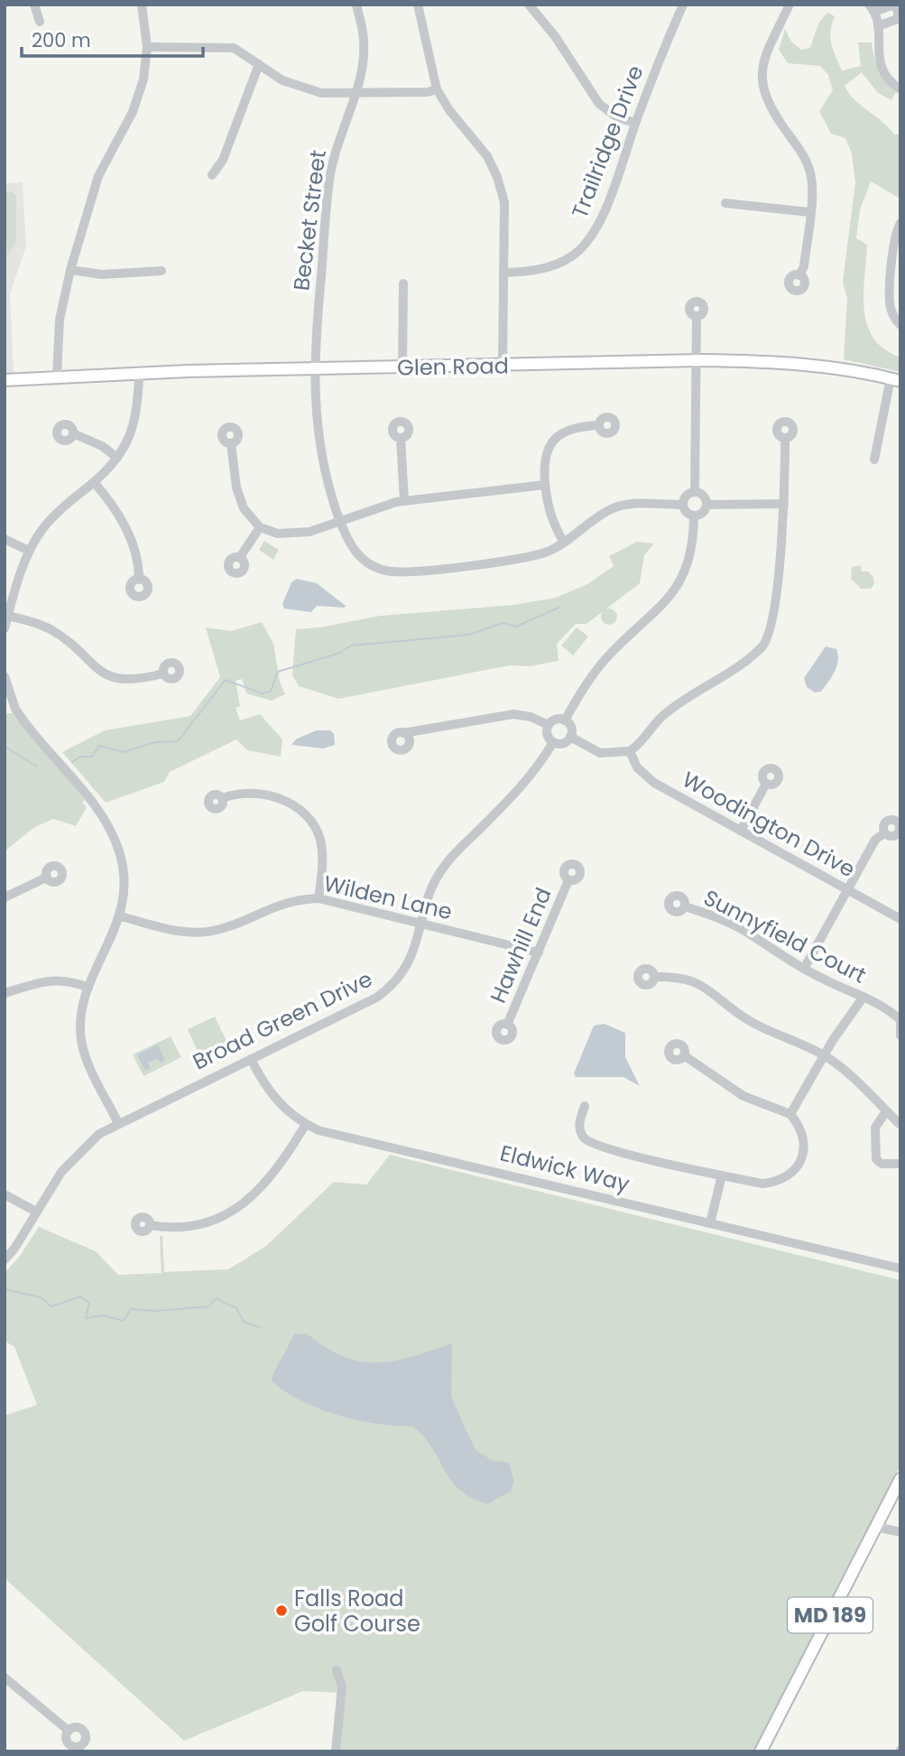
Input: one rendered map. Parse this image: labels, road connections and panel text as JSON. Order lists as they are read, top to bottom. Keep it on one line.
{"streets":{"main road":["Glen Road","MD 189"],"street":["Trailridge Drive","Becket Street","Woodington Drive","Wilden Lane","Sunnyfield Court","Hawhill End","Broad Green Drive","Eldwick Way"]},"crossings":[["Becket Street","Glen Road"],["Wilden Lane","Hawhill End"],["Wilden Lane","Broad Green Drive"],["Broad Green Drive","Eldwick Way"]],"places":["Falls Road Golf Course"],"scale_bar":"200 m"}
